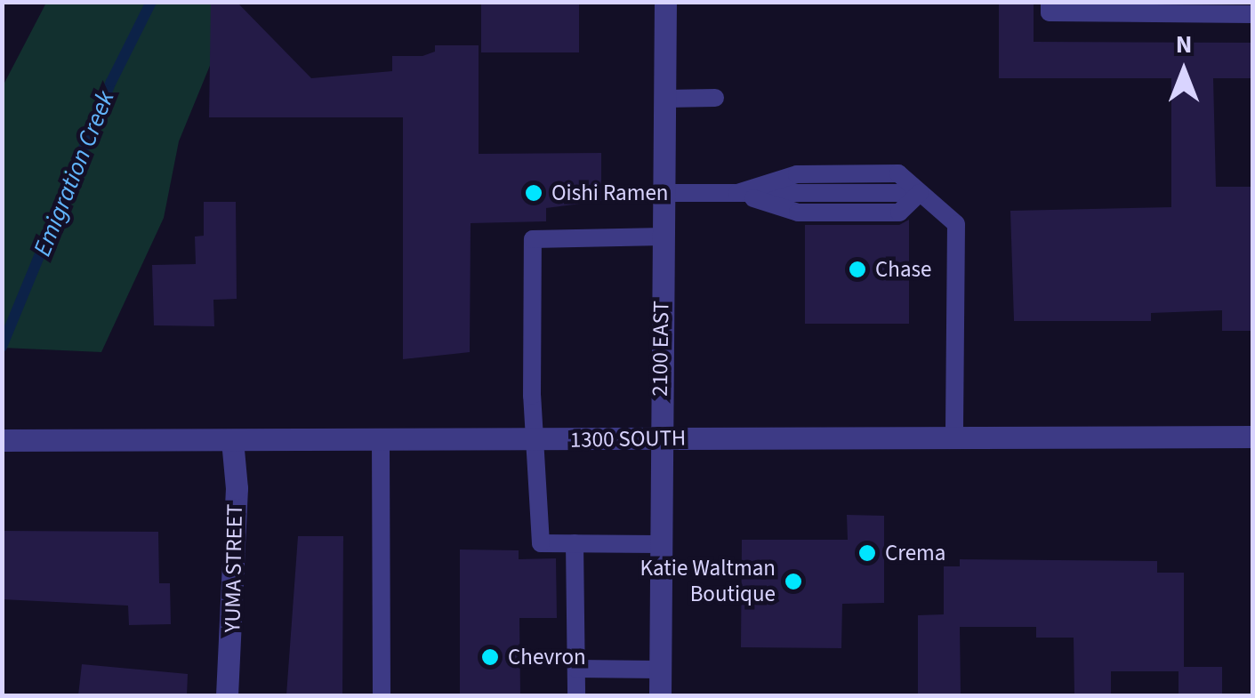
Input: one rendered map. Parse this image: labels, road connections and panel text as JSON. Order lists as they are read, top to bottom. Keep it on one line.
{"streets":{"street":["2100 EAST","1300 SOUTH","YUMA STREET"]},"crossings":[["2100 EAST","1300 SOUTH"],["1300 SOUTH","YUMA STREET"]],"water":["Emigration Creek"],"places":["Oishi Ramen","Chase","Crema","Katie Waltman Boutique","Chevron"],"north":"top"}
